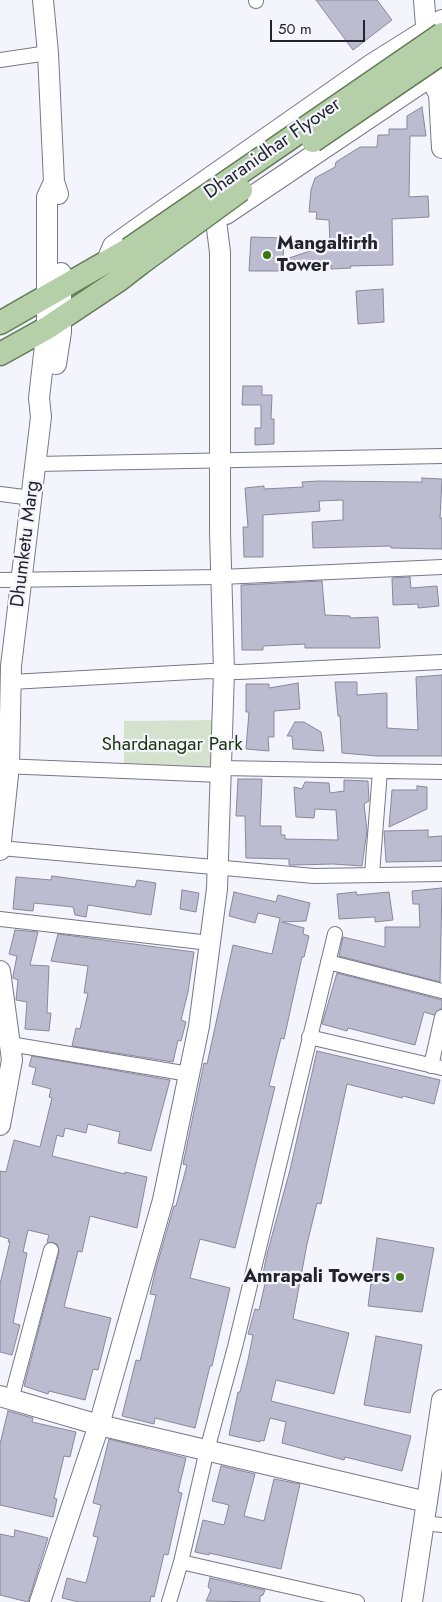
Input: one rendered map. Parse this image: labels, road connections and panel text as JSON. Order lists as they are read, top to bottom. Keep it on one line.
{"streets":{"main road":["Dharanidhar Flyover"],"street":["Dhumketu Marg"]},"parks":["Shardanagar Park"],"places":["Mangaltirth Tower","Amrapali Towers"],"scale_bar":"50 m"}
